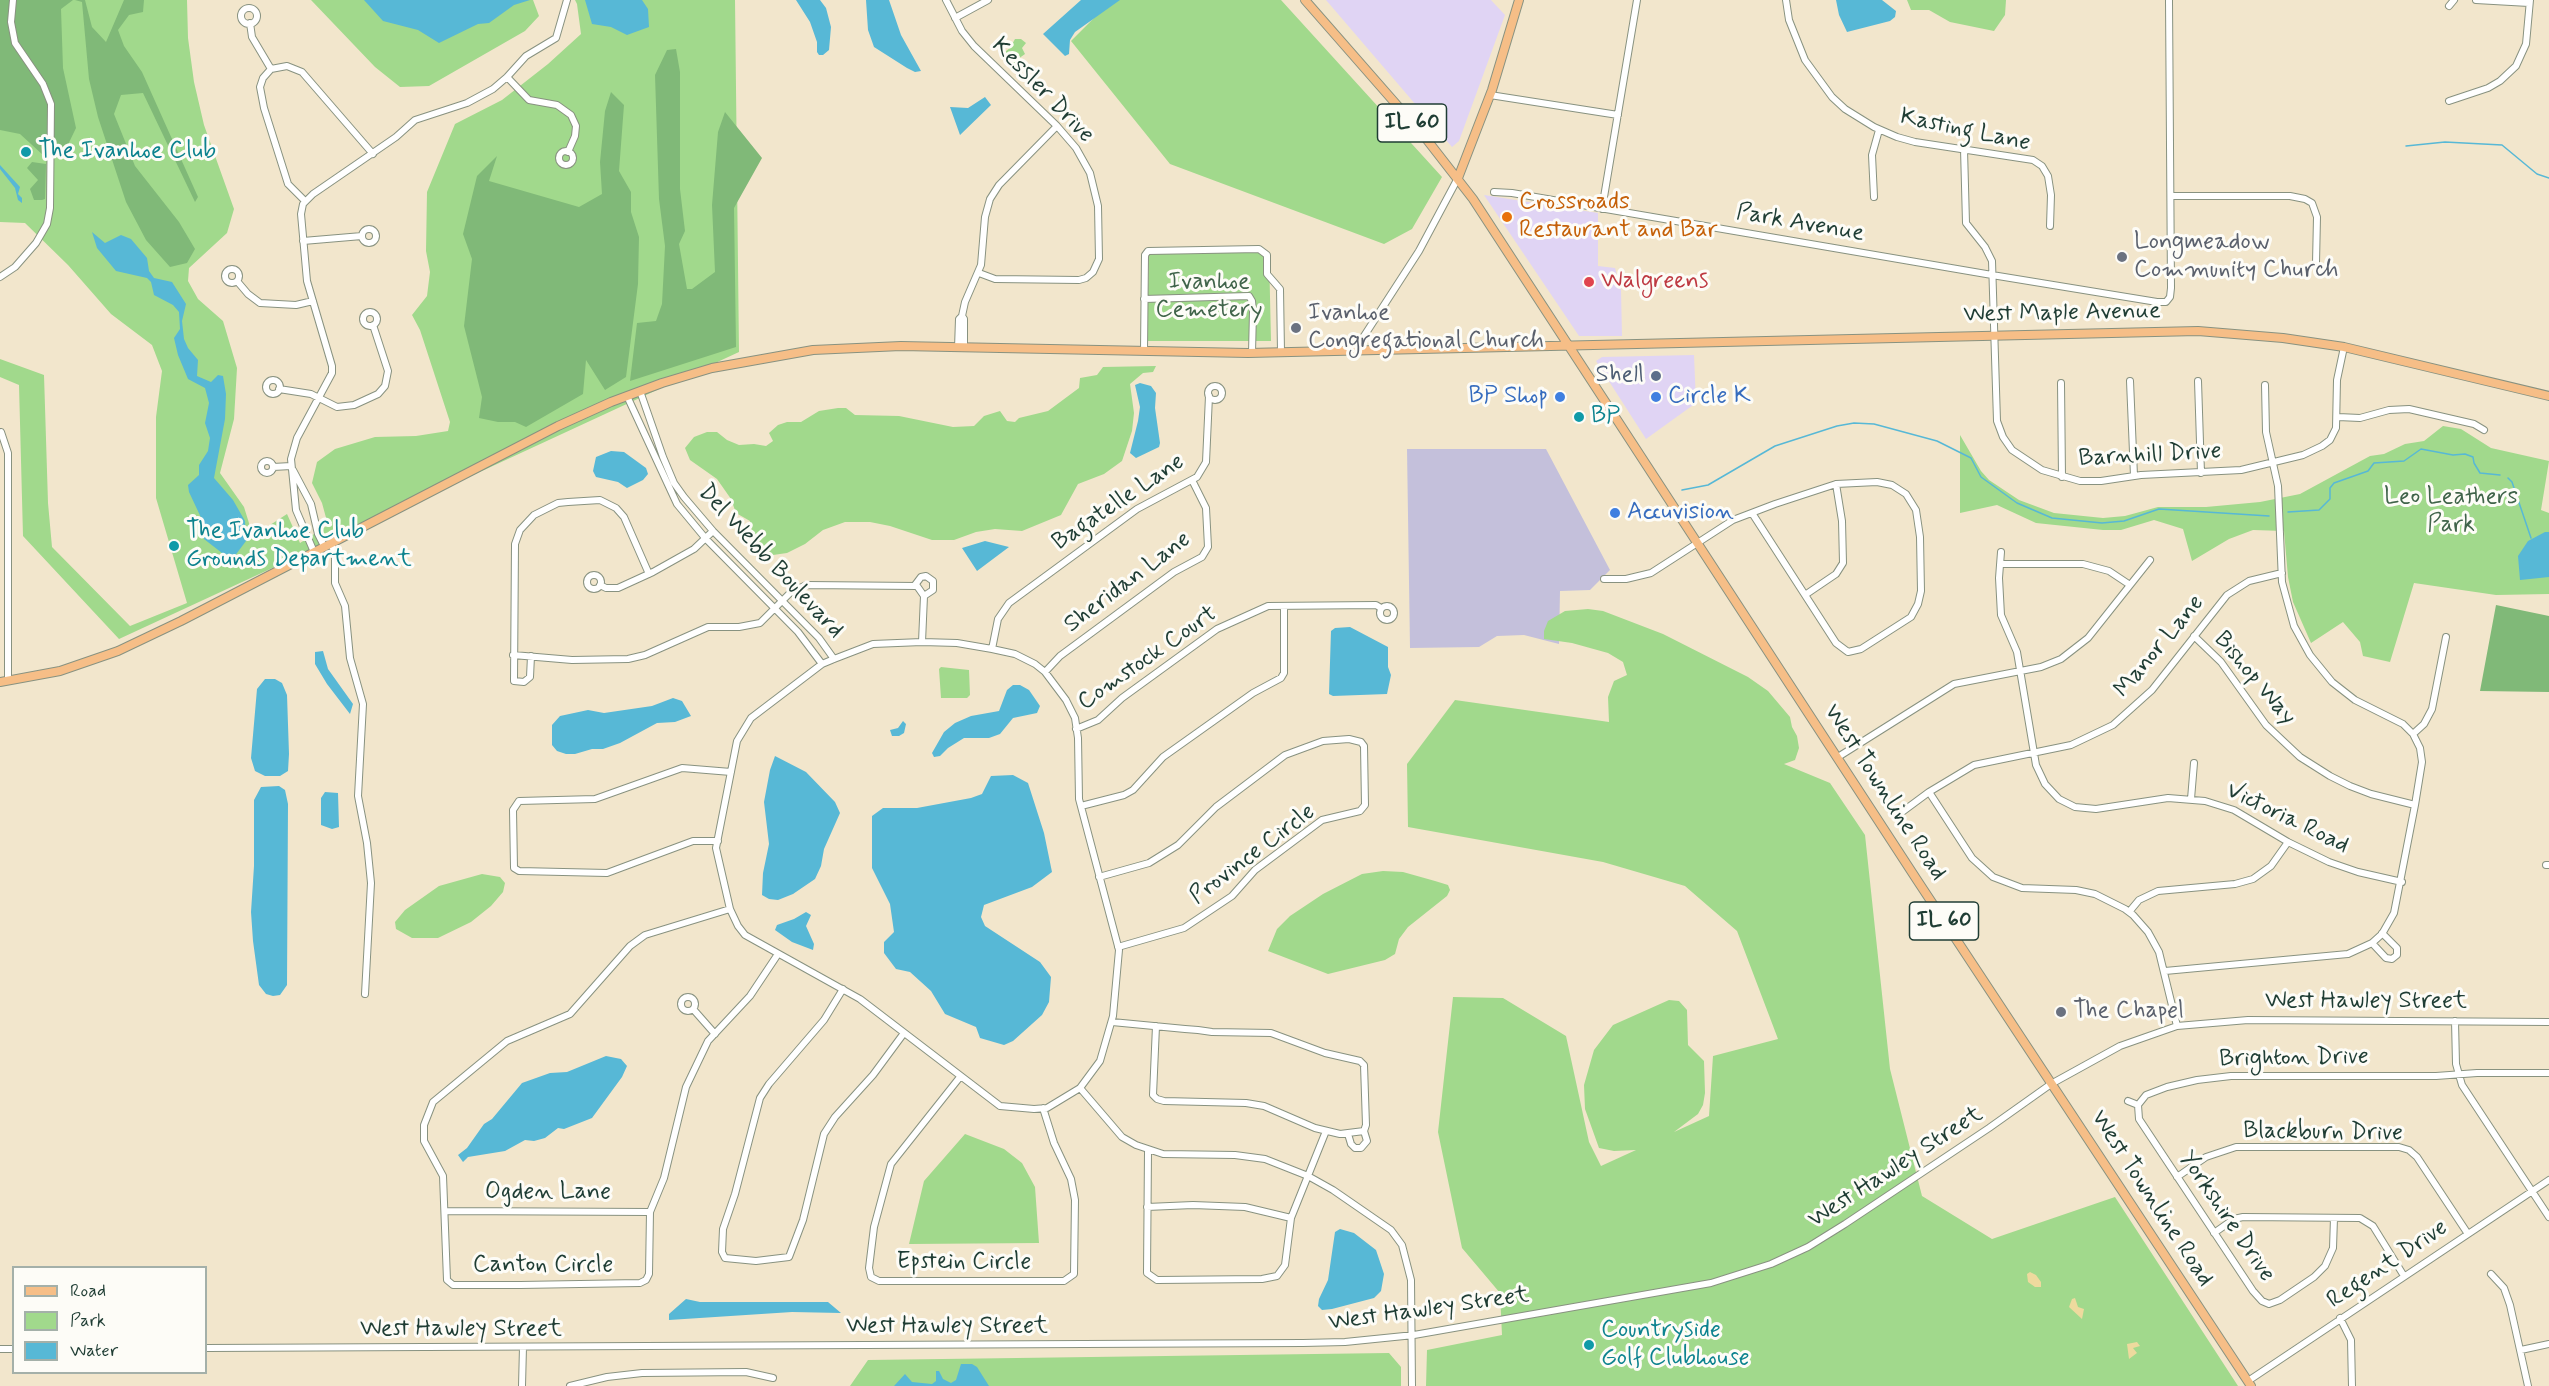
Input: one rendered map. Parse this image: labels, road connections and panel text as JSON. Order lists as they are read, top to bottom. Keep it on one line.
{"streets":{"main road":["IL 60","West Maple Avenue","West Townline Road"],"street":["Kessler Drive","Kasting Lane","Park Avenue","Barnhill Drive","Bagatelle Lane","Del Webb Boulevard","Sheridan Lane","Manor Lane","Comstock Court","Bishop Way","Victoria Road","Province Circle","West Hawley Street","Brighton Drive","Blackburn Drive","Ogden Lane","Yorkshire Drive","Epstein Circle","Regent Drive","Canton Circle"]},"crossings":[["IL 60","West Maple Avenue"],["IL 60","West Townline Road"],["Kasting Lane","Barnhill Drive"],["Park Avenue","Barnhill Drive"],["West Maple Avenue","Barnhill Drive"],["West Maple Avenue","Del Webb Boulevard"],["West Maple Avenue","West Townline Road"],["Bagatelle Lane","Sheridan Lane"],["Manor Lane","Bishop Way"],["Manor Lane","Victoria Road"],["West Townline Road","West Hawley Street"],["West Townline Road","Regent Drive"],["Brighton Drive","Yorkshire Drive"],["Blackburn Drive","Yorkshire Drive"],["Blackburn Drive","Regent Drive"],["Ogden Lane","Canton Circle"]],"parks":["Ivanhoe Cemetery","Leo Leathers Park"],"places":["The Ivanhoe Club","Crossroads Restaurant and Bar","Longmeadow Community Church","Walgreens","Ivanhoe Congregational Church","Shell","BP Shop","Circle K","BP","Accuvision","The Ivanhoe Club Grounds Department","The Chapel","Countryside Golf Clubhouse"],"legend":["Road","Park","Water"]}
